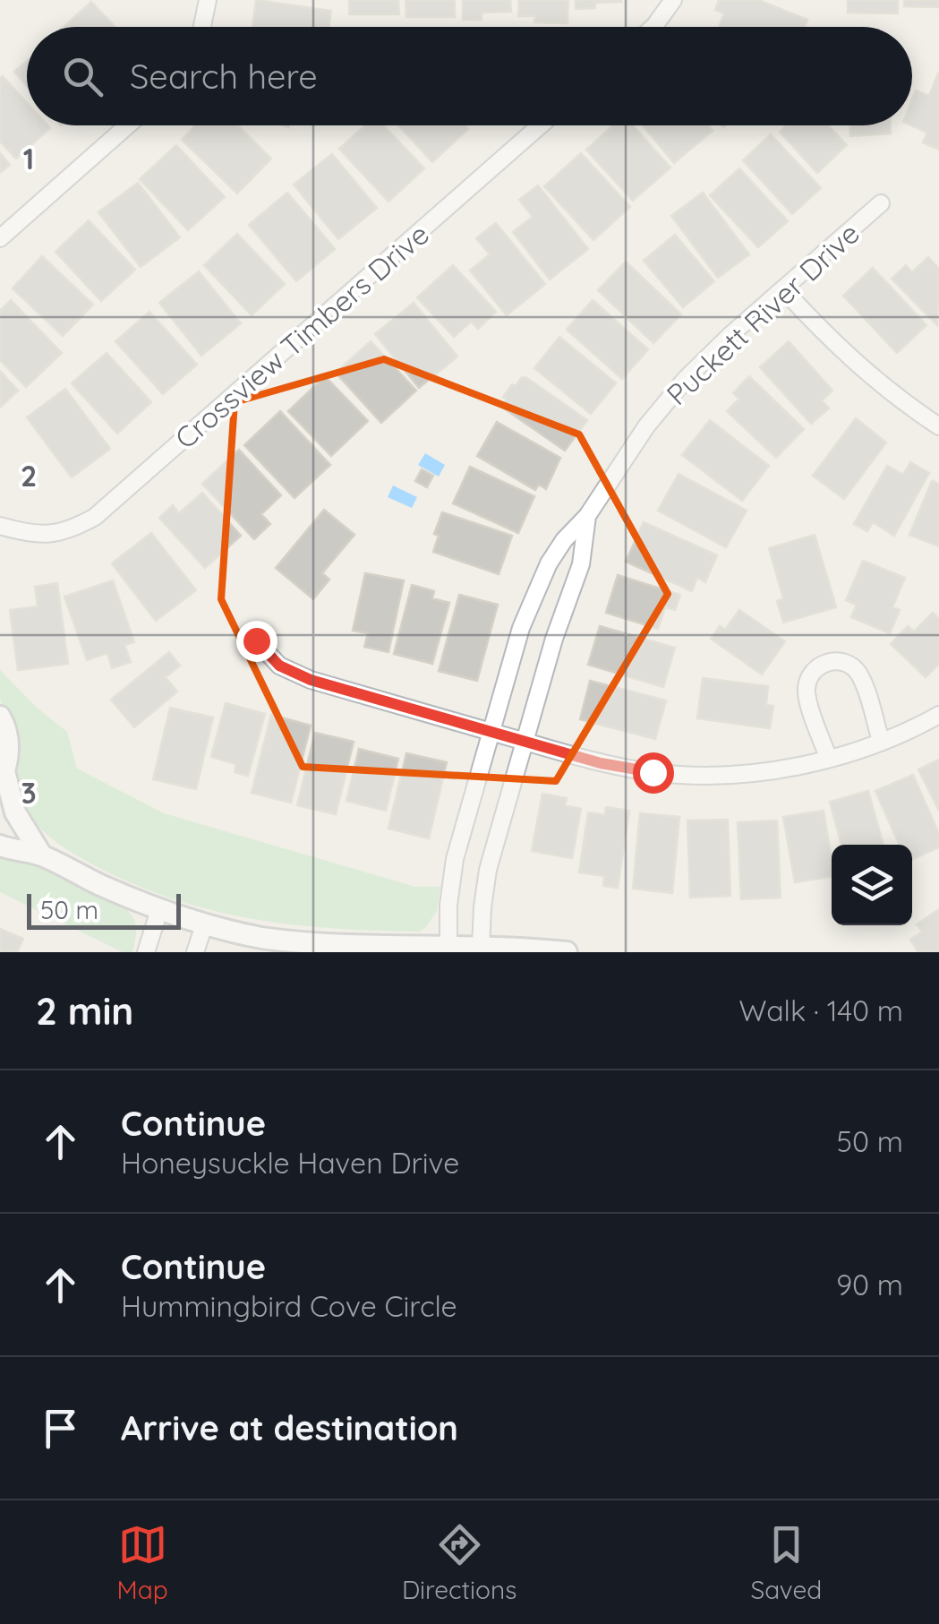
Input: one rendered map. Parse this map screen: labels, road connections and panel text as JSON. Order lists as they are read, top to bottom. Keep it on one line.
{"streets":{"street":["Puckett River Drive","Crossview Timbers Drive"]},"scale_bar":"50 m","page":{"search":"Search here","scale":"50 m","heading":["2 min","Walk · 140 m"],"list":[["Continue","Honeysuckle Haven Drive","50 m"],["Continue","Hummingbird Cove Circle","90 m"],"Arrive at destination"],"nav":["Map","Directions","Saved"]},"grid":{"rows":["1","2","3"]}}
